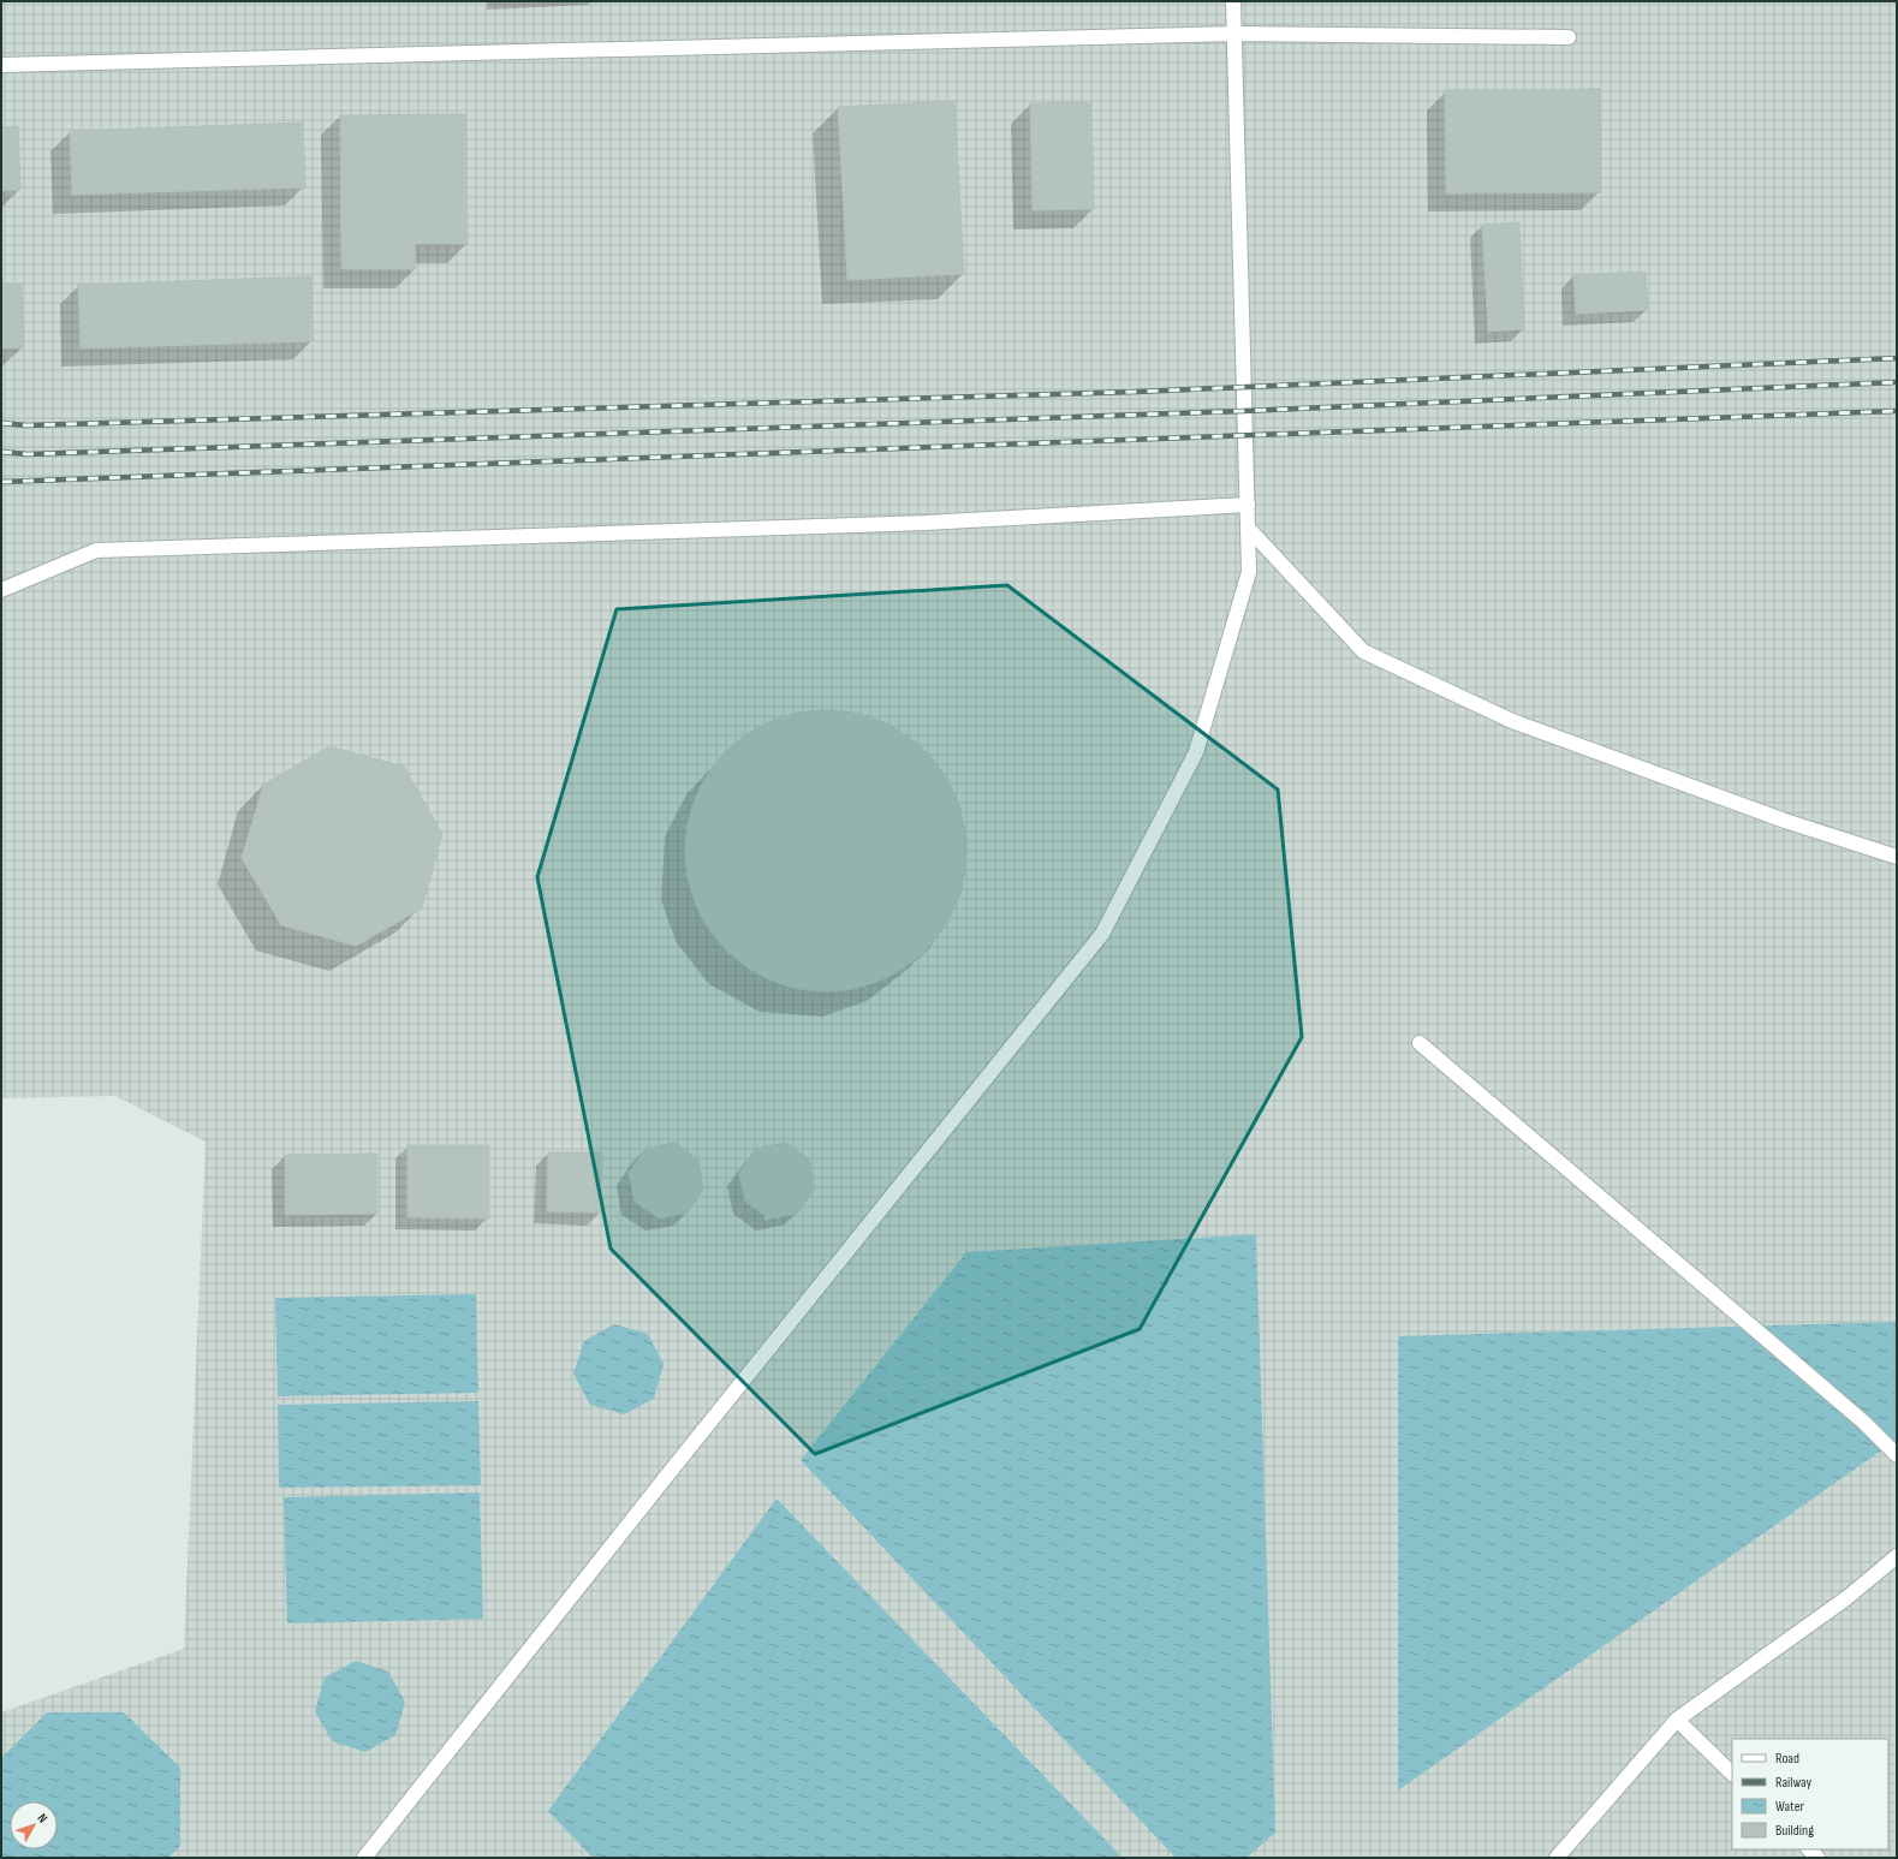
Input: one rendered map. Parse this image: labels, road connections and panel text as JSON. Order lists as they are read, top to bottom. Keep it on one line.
{"legend":["Road","Railway","Water","Building"],"north":"top right"}
